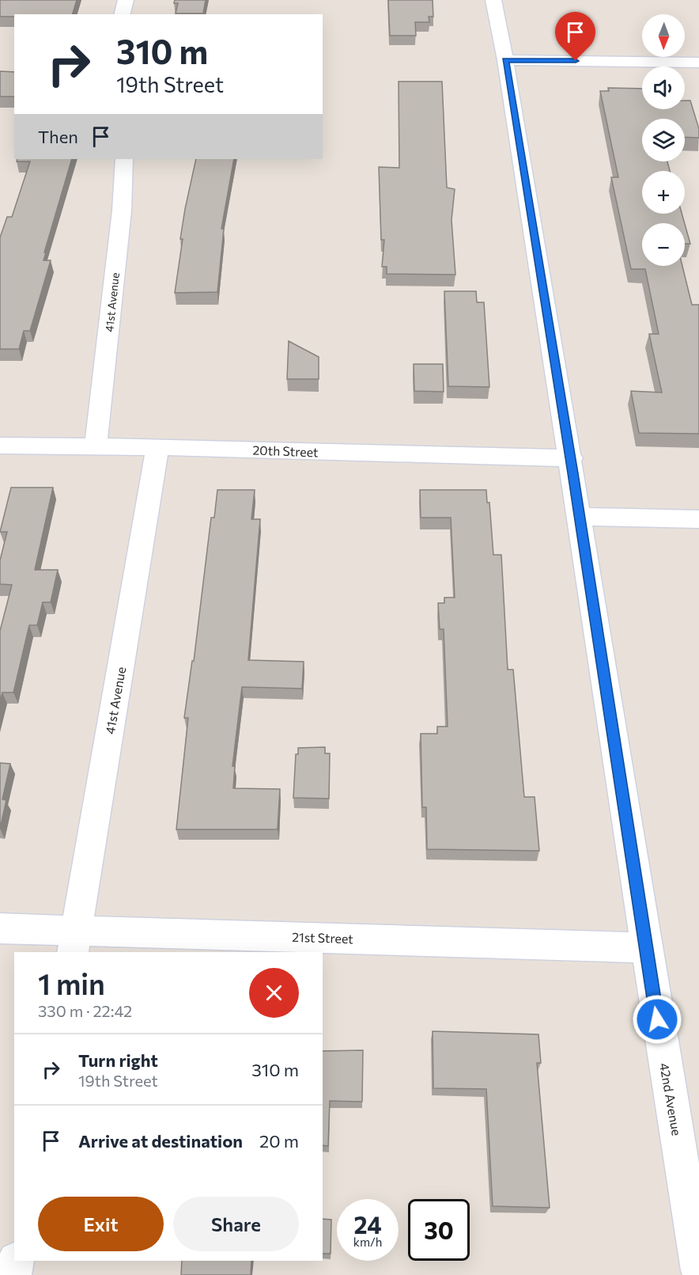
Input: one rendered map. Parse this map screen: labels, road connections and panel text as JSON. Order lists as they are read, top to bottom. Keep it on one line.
{"streets":{"street":["41st Avenue","20th Street","21st Street","42nd Avenue"]},"crossings":[["41st Avenue","20th Street"],["41st Avenue","21st Street"],["20th Street","42nd Avenue"],["21st Street","42nd Avenue"]],"north":"bottom","page":{"map_buttons":["+","−"],"turn":["310 m","19th Street"],"then":"Then","heading":["1 min","330 m · 22:42"],"list":[{"name":"Turn right","note":"19th Street","value":"310 m"},{"name":"Arrive at destination","value":"20 m"}],"buttons":["Exit","Share"],"speed":"24 km/h","limit":"30"}}
